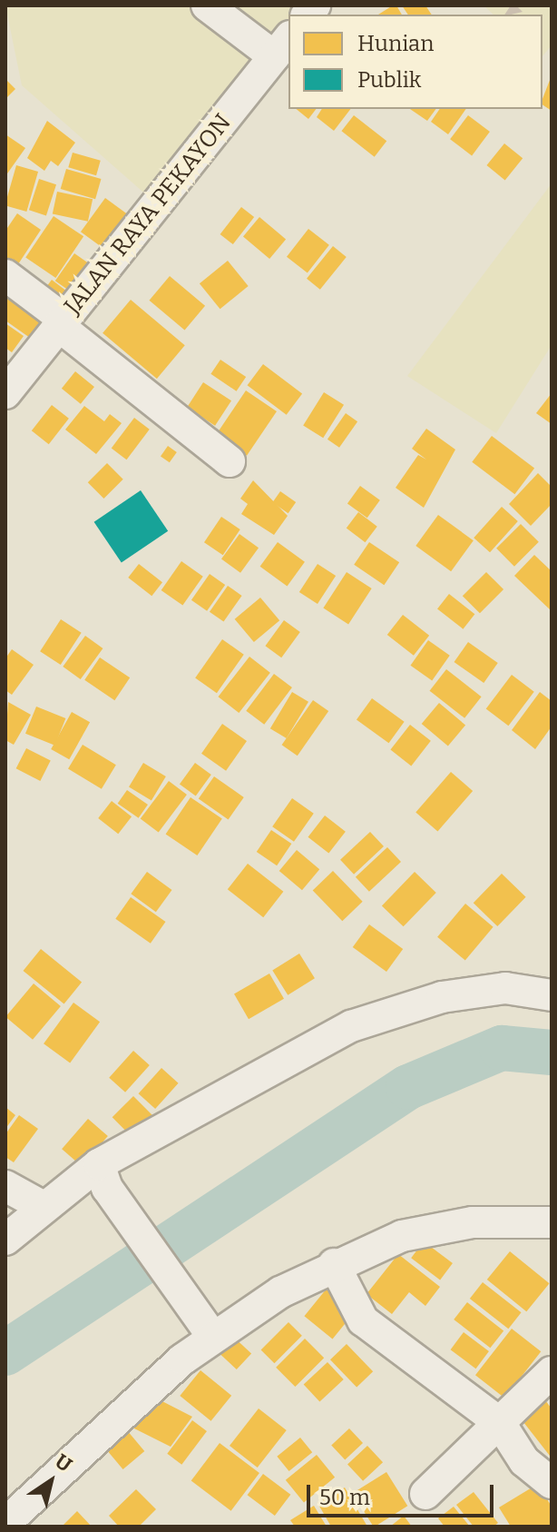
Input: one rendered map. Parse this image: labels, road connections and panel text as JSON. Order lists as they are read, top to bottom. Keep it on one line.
{"streets":{"street":["JALAN RAYA PEKAYON"]},"legend":["Hunian","Publik"],"scale_bar":"50 m","north":"top right"}
